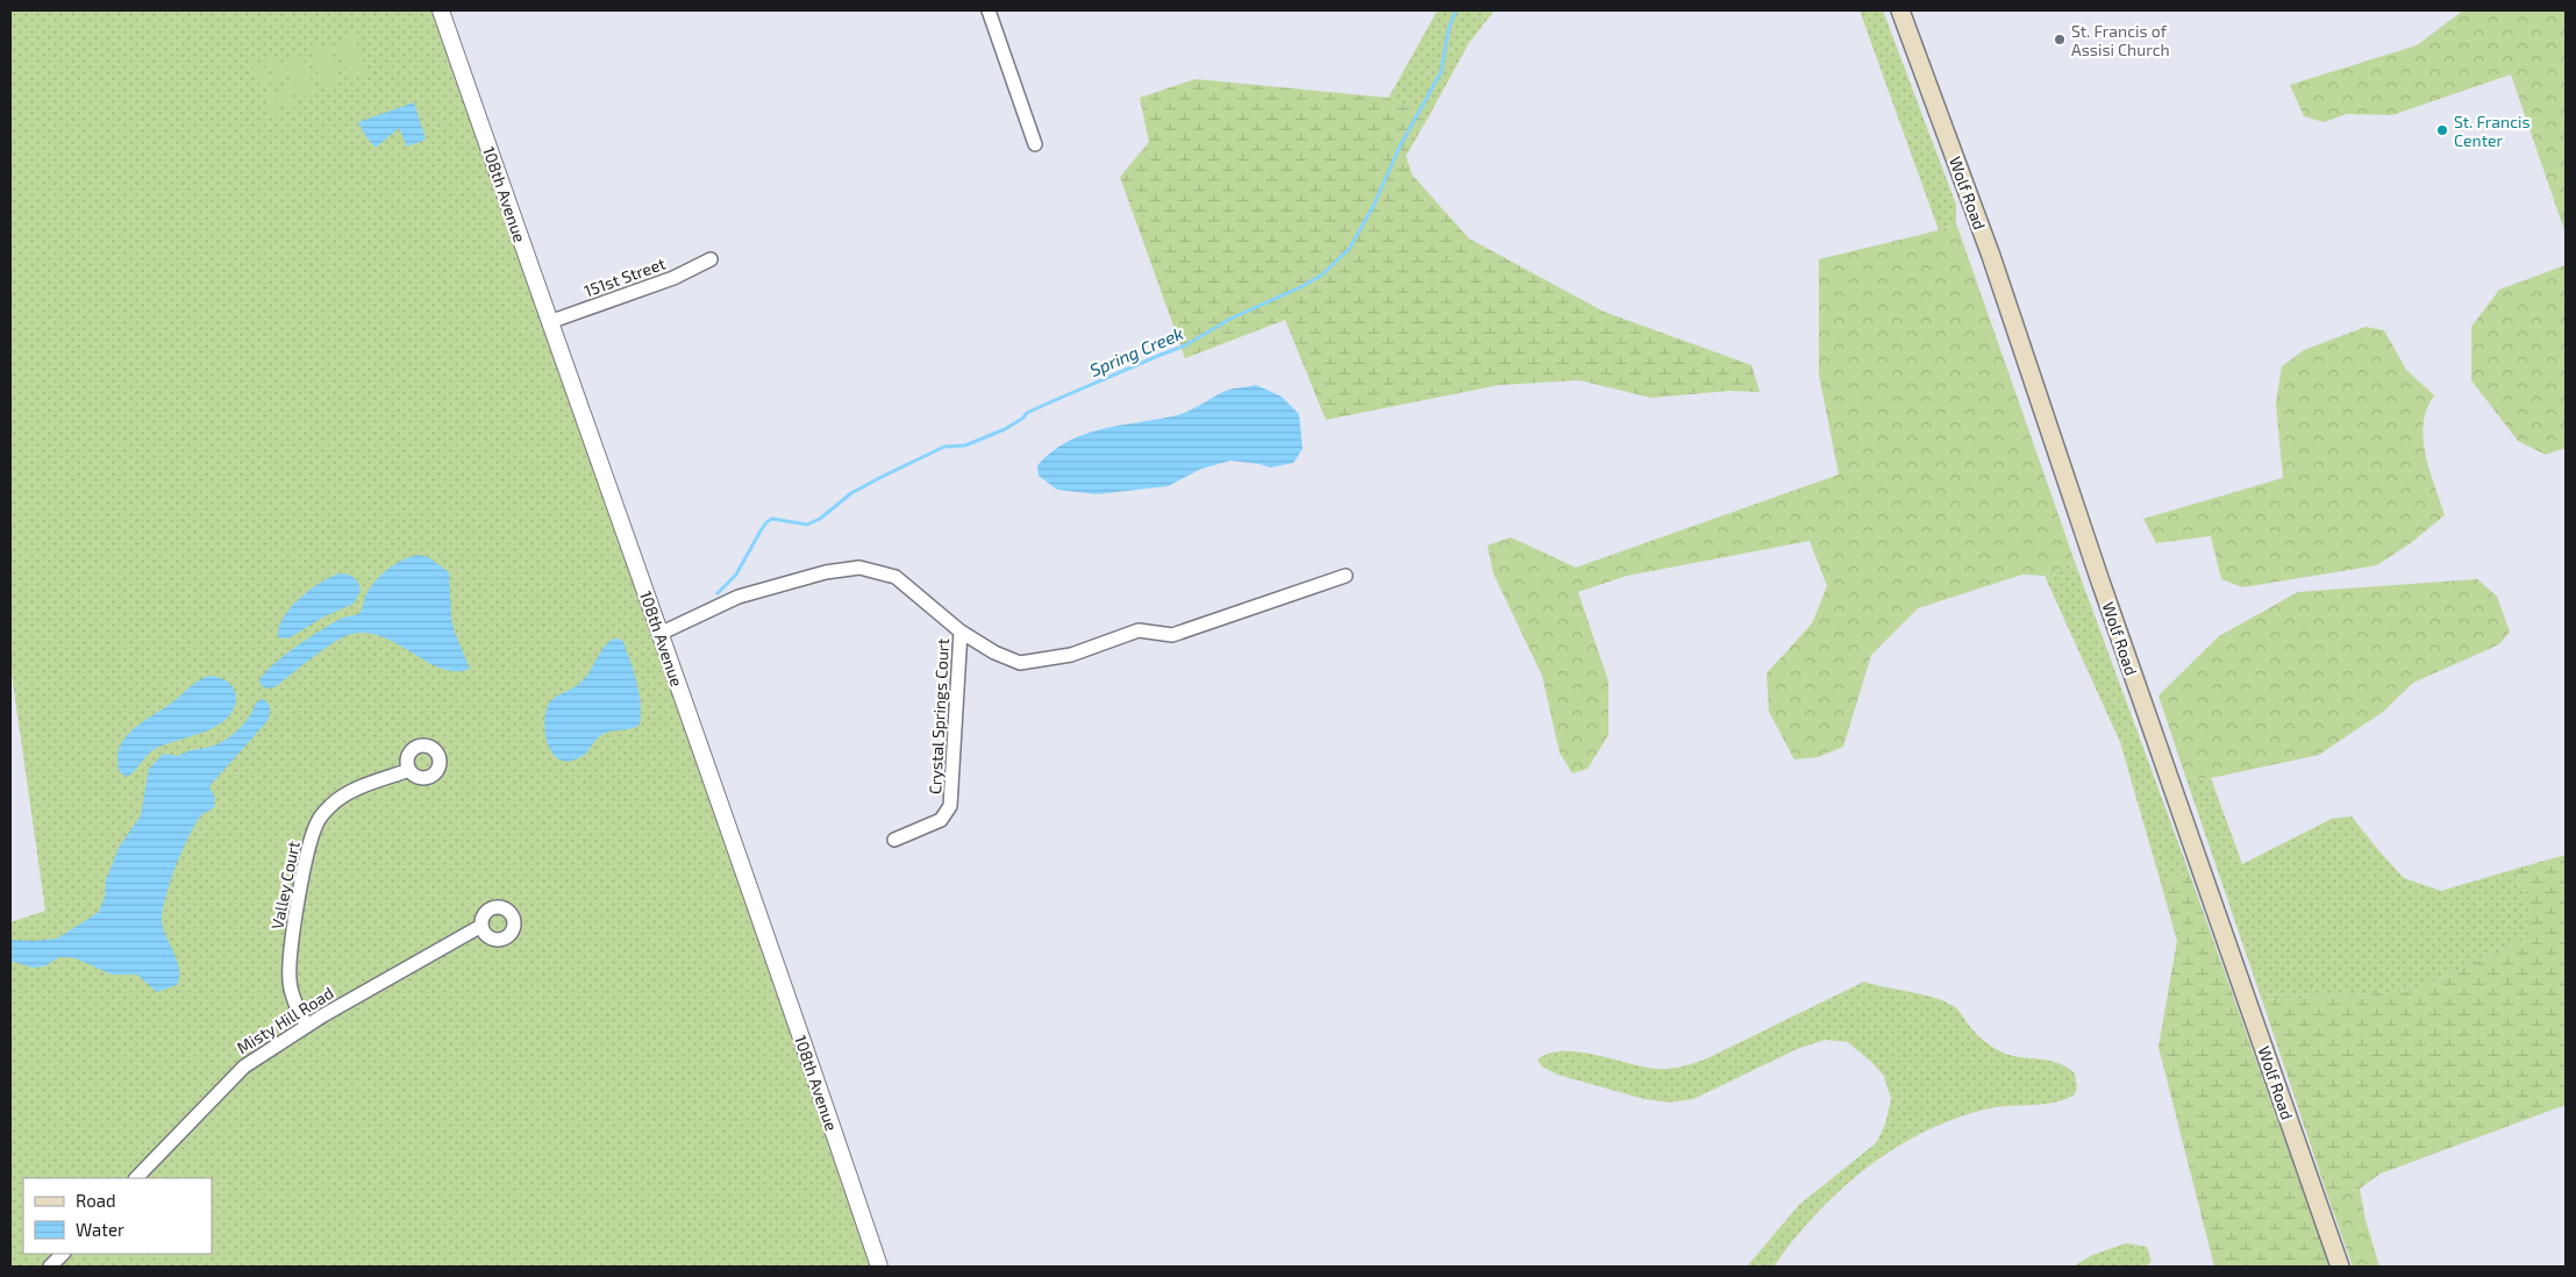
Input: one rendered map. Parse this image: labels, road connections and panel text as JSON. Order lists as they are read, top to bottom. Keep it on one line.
{"streets":{"main road":["Wolf Road"],"street":["108th Avenue","151st Street","Crystal Springs Court","Valley Court","Misty Hill Road"]},"crossings":[["108th Avenue","151st Street"],["Valley Court","Misty Hill Road"]],"water":["Spring Creek"],"places":["St. Francis of Assisi Church","St. Francis Center"],"legend":["Road","Water"]}
